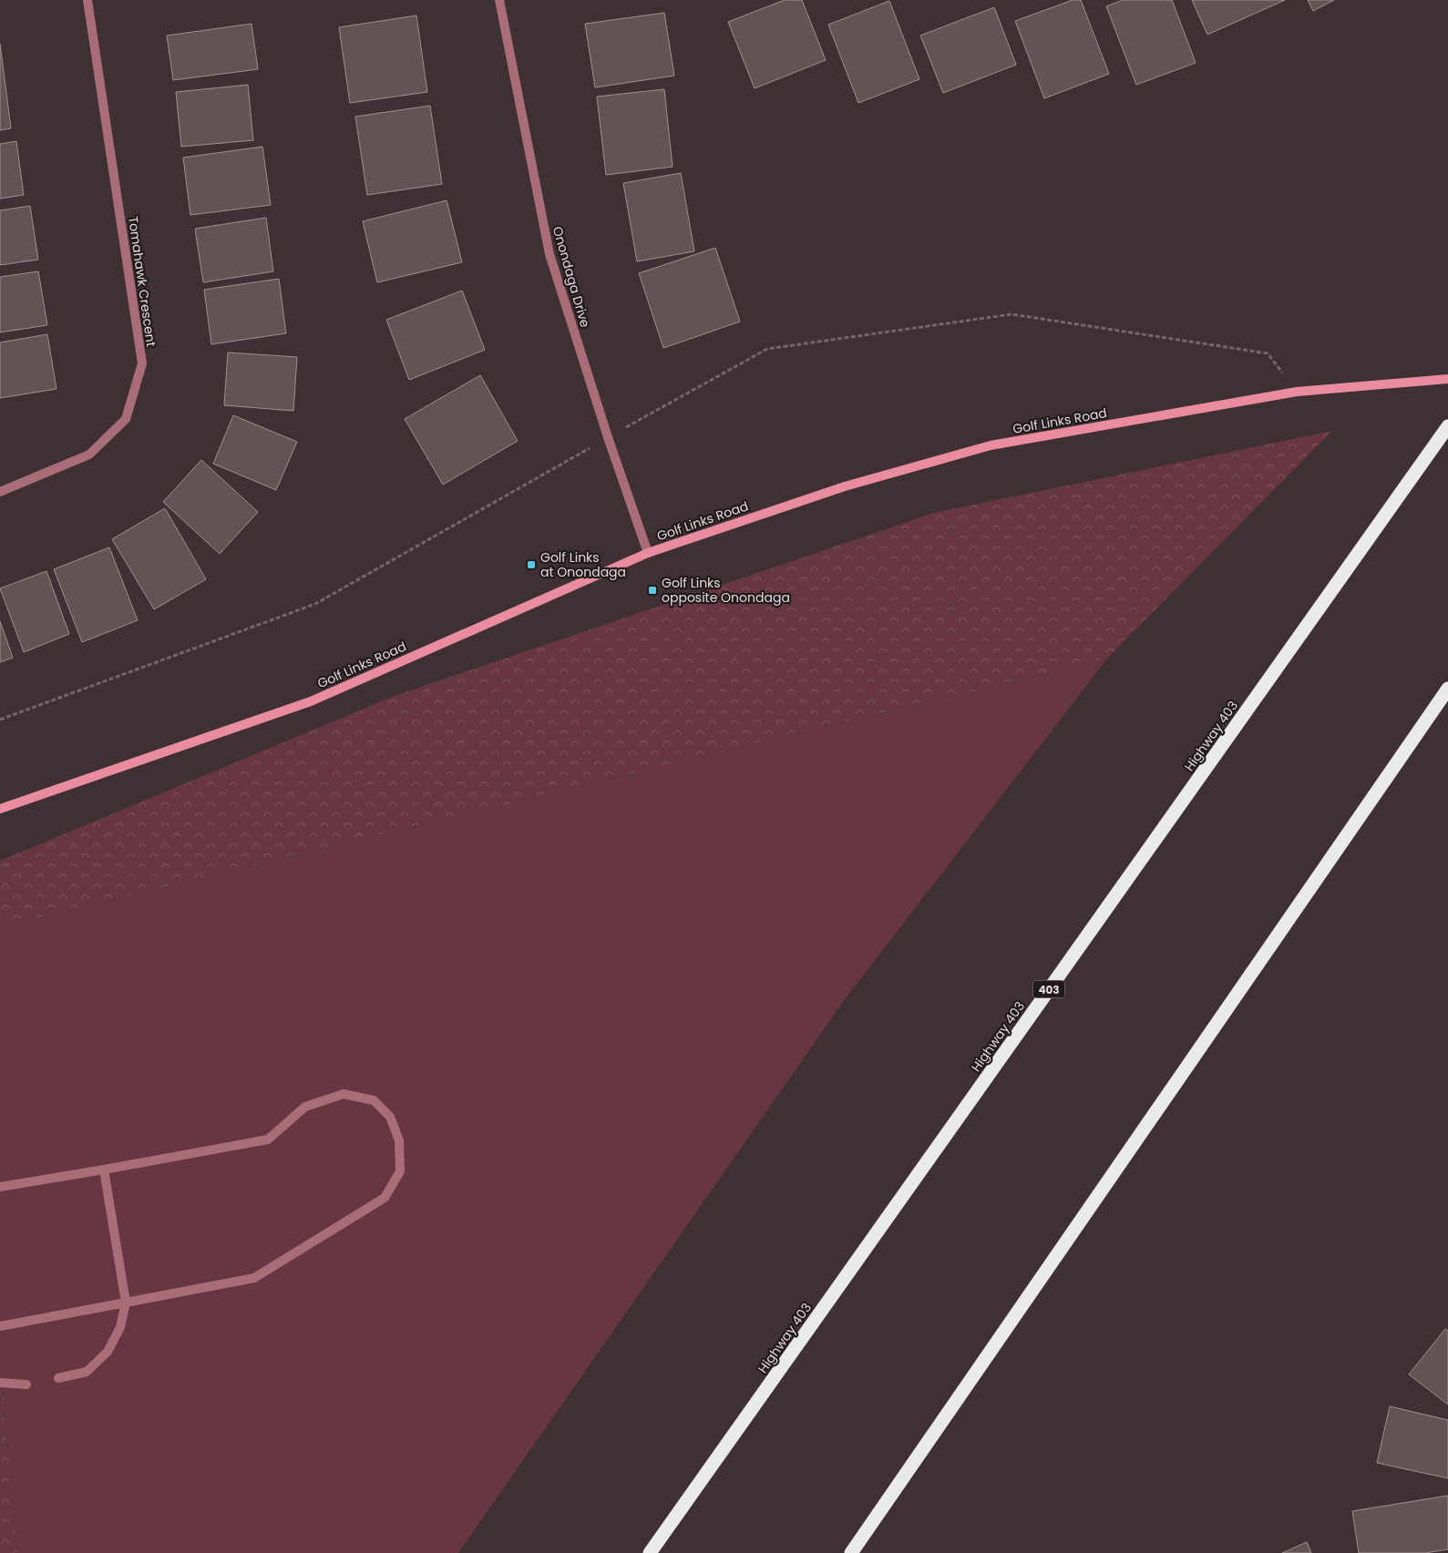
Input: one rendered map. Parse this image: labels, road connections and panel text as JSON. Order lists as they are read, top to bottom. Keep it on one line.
{"streets":{"highway":["Highway 403","403"],"main road":["Golf Links Road"],"street":["Onondaga Drive","Tomahawk Crescent"]},"crossings":[["Onondaga Drive","Golf Links Road"]],"places":{"transit":["Golf Links at Onondaga","Golf Links opposite Onondaga"]}}
